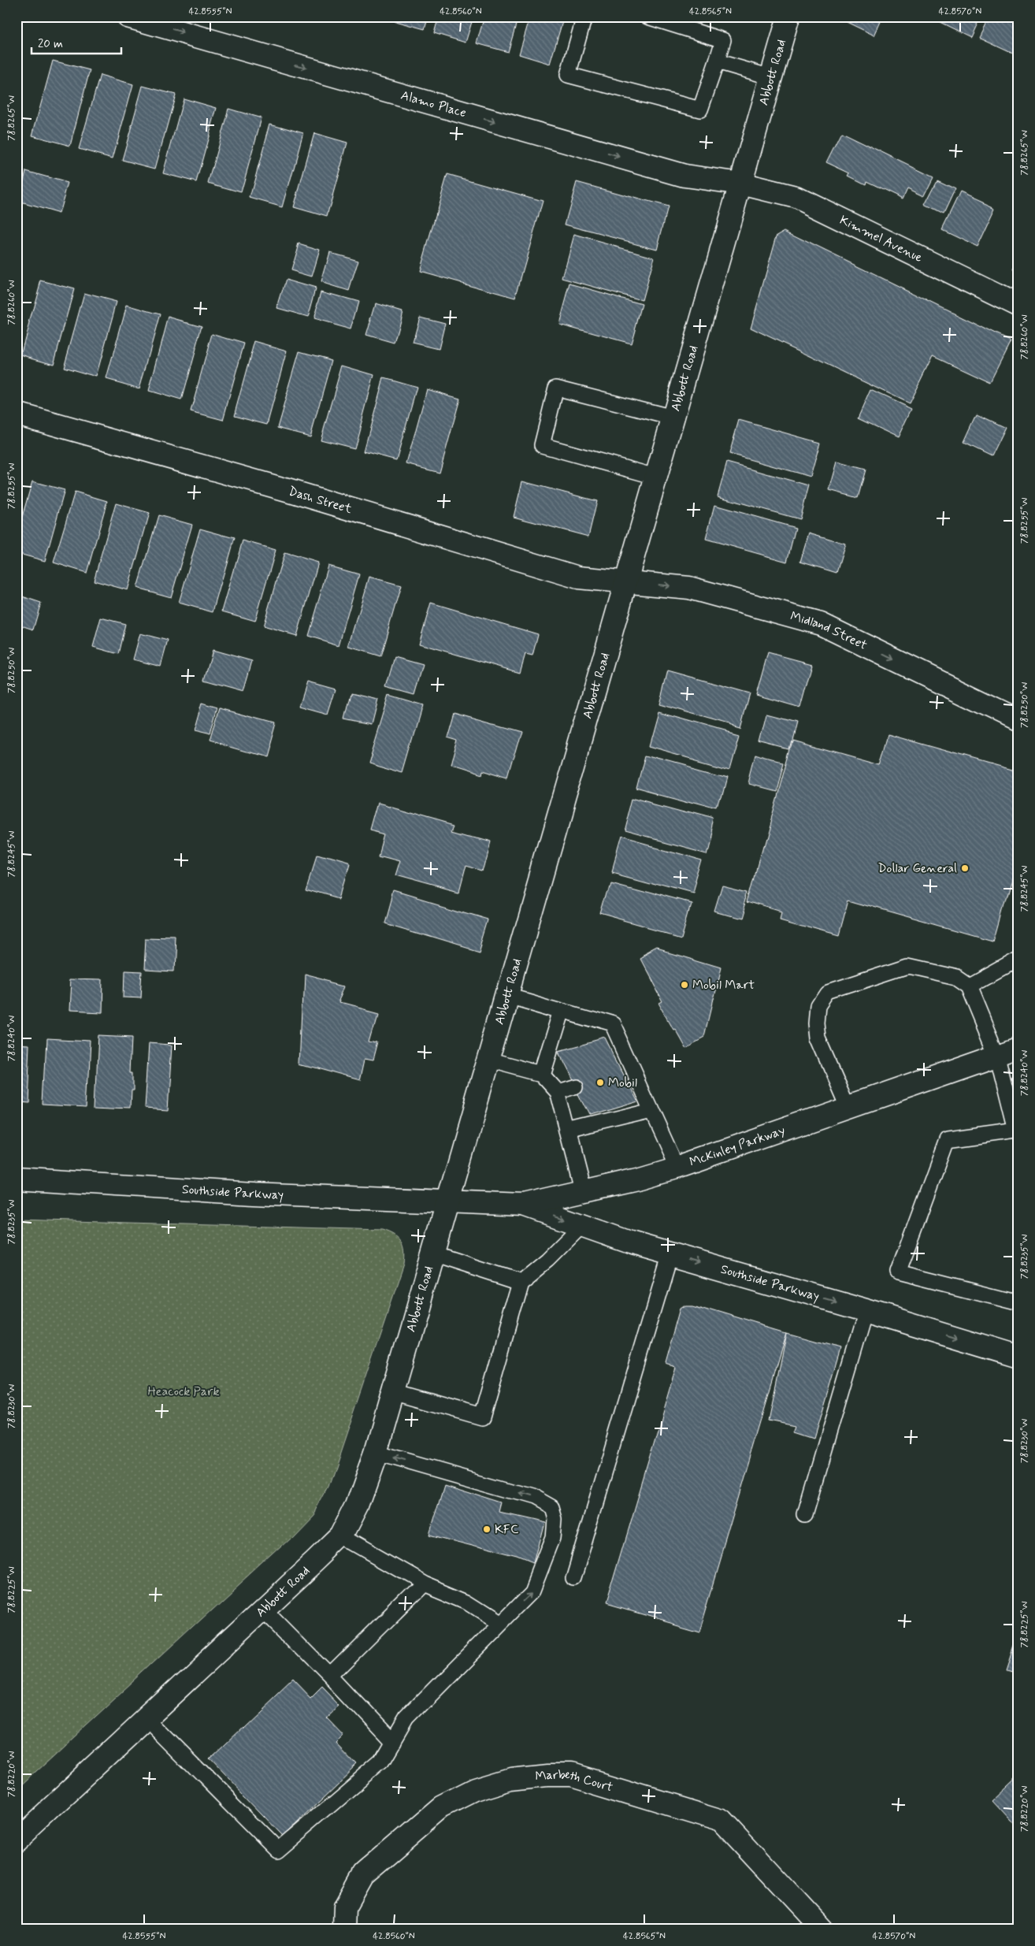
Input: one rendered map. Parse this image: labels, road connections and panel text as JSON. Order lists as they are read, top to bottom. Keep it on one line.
{"streets":{"street":["Abbott Road","Alamo Place","Kimmel Avenue","Dash Street","Midland Street","McKinley Parkway","Southside Parkway","Marbeth Court"]},"crossings":[["Abbott Road","Alamo Place"],["Abbott Road","Kimmel Avenue"],["Abbott Road","Dash Street"],["Abbott Road","Midland Street"],["Abbott Road","McKinley Parkway"],["Abbott Road","Southside Parkway"],["Alamo Place","Kimmel Avenue"],["Dash Street","Midland Street"],["McKinley Parkway","Southside Parkway"]],"one_way":["Alamo Place","Midland Street","Southside Parkway"],"parks":["Heacock Park"],"places":["Dollar General","Mobil Mart","Mobil","KFC"],"scale_bar":"20 m","coordinates":["42.8555°N","42.8560°N","42.8565°N","42.8570°N","78.8265°W","78.8260°W","78.8255°W","78.8250°W","78.8245°W","78.8240°W","78.8235°W","78.8230°W","78.8225°W","78.8220°W"]}
